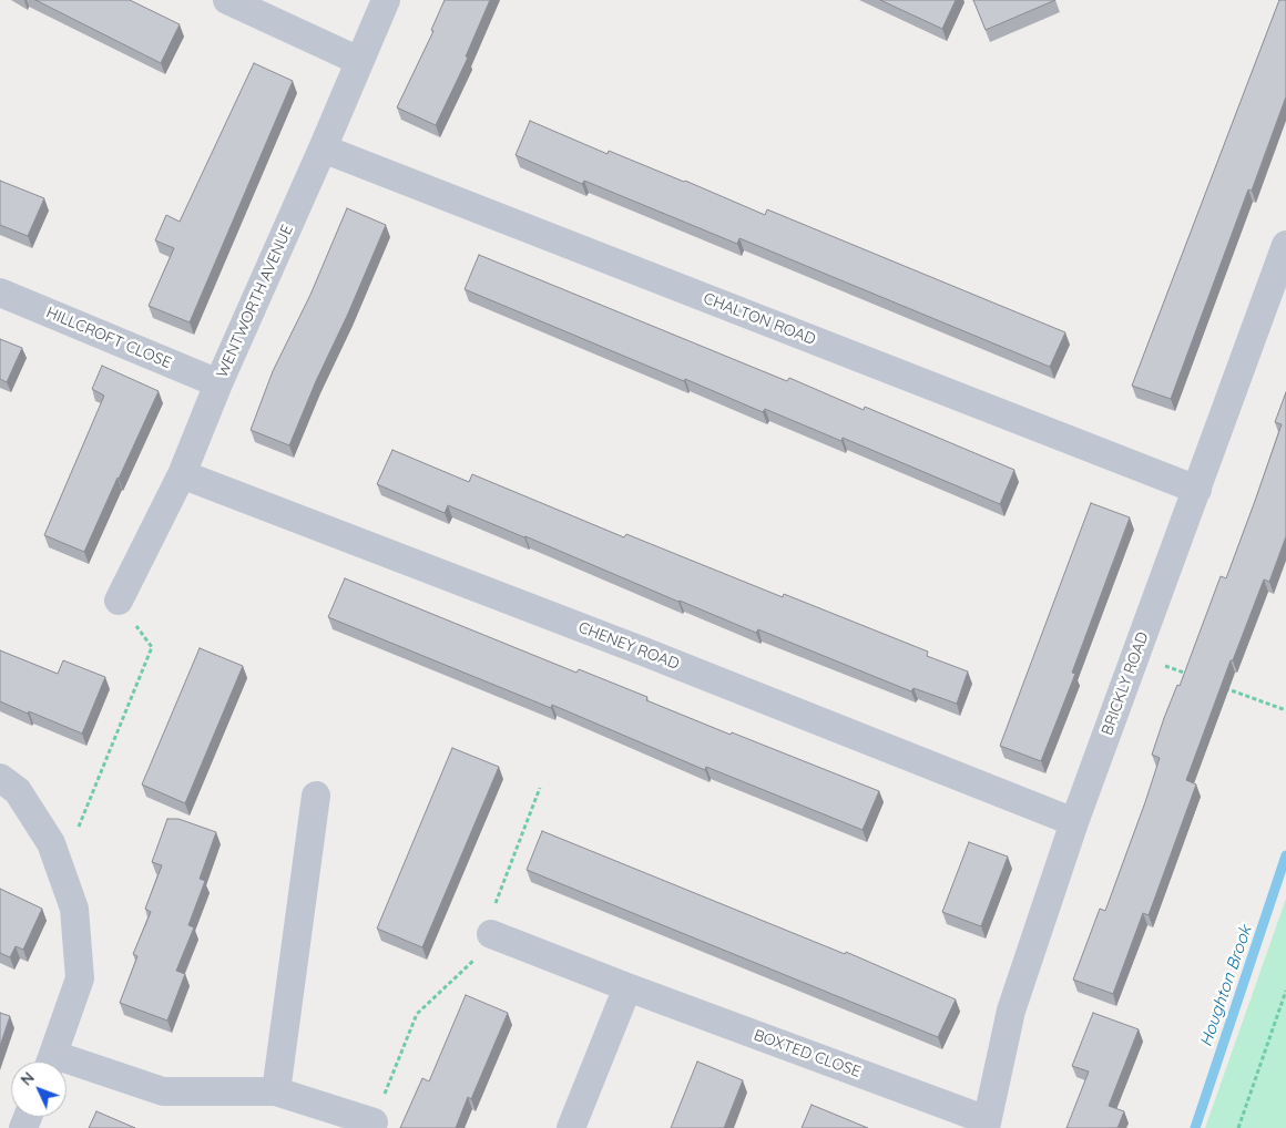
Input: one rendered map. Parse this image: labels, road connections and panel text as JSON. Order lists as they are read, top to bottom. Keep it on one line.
{"streets":{"street":["WENTWORTH AVENUE","CHALTON ROAD","HILLCROFT CLOSE","CHENEY ROAD","BRICKLY ROAD","BOXTED CLOSE"]},"crossings":[["WENTWORTH AVENUE","CHALTON ROAD"],["WENTWORTH AVENUE","HILLCROFT CLOSE"],["WENTWORTH AVENUE","CHENEY ROAD"],["CHALTON ROAD","BRICKLY ROAD"],["CHENEY ROAD","BRICKLY ROAD"],["BRICKLY ROAD","BOXTED CLOSE"]],"water":["Houghton Brook"],"north":"top left"}
